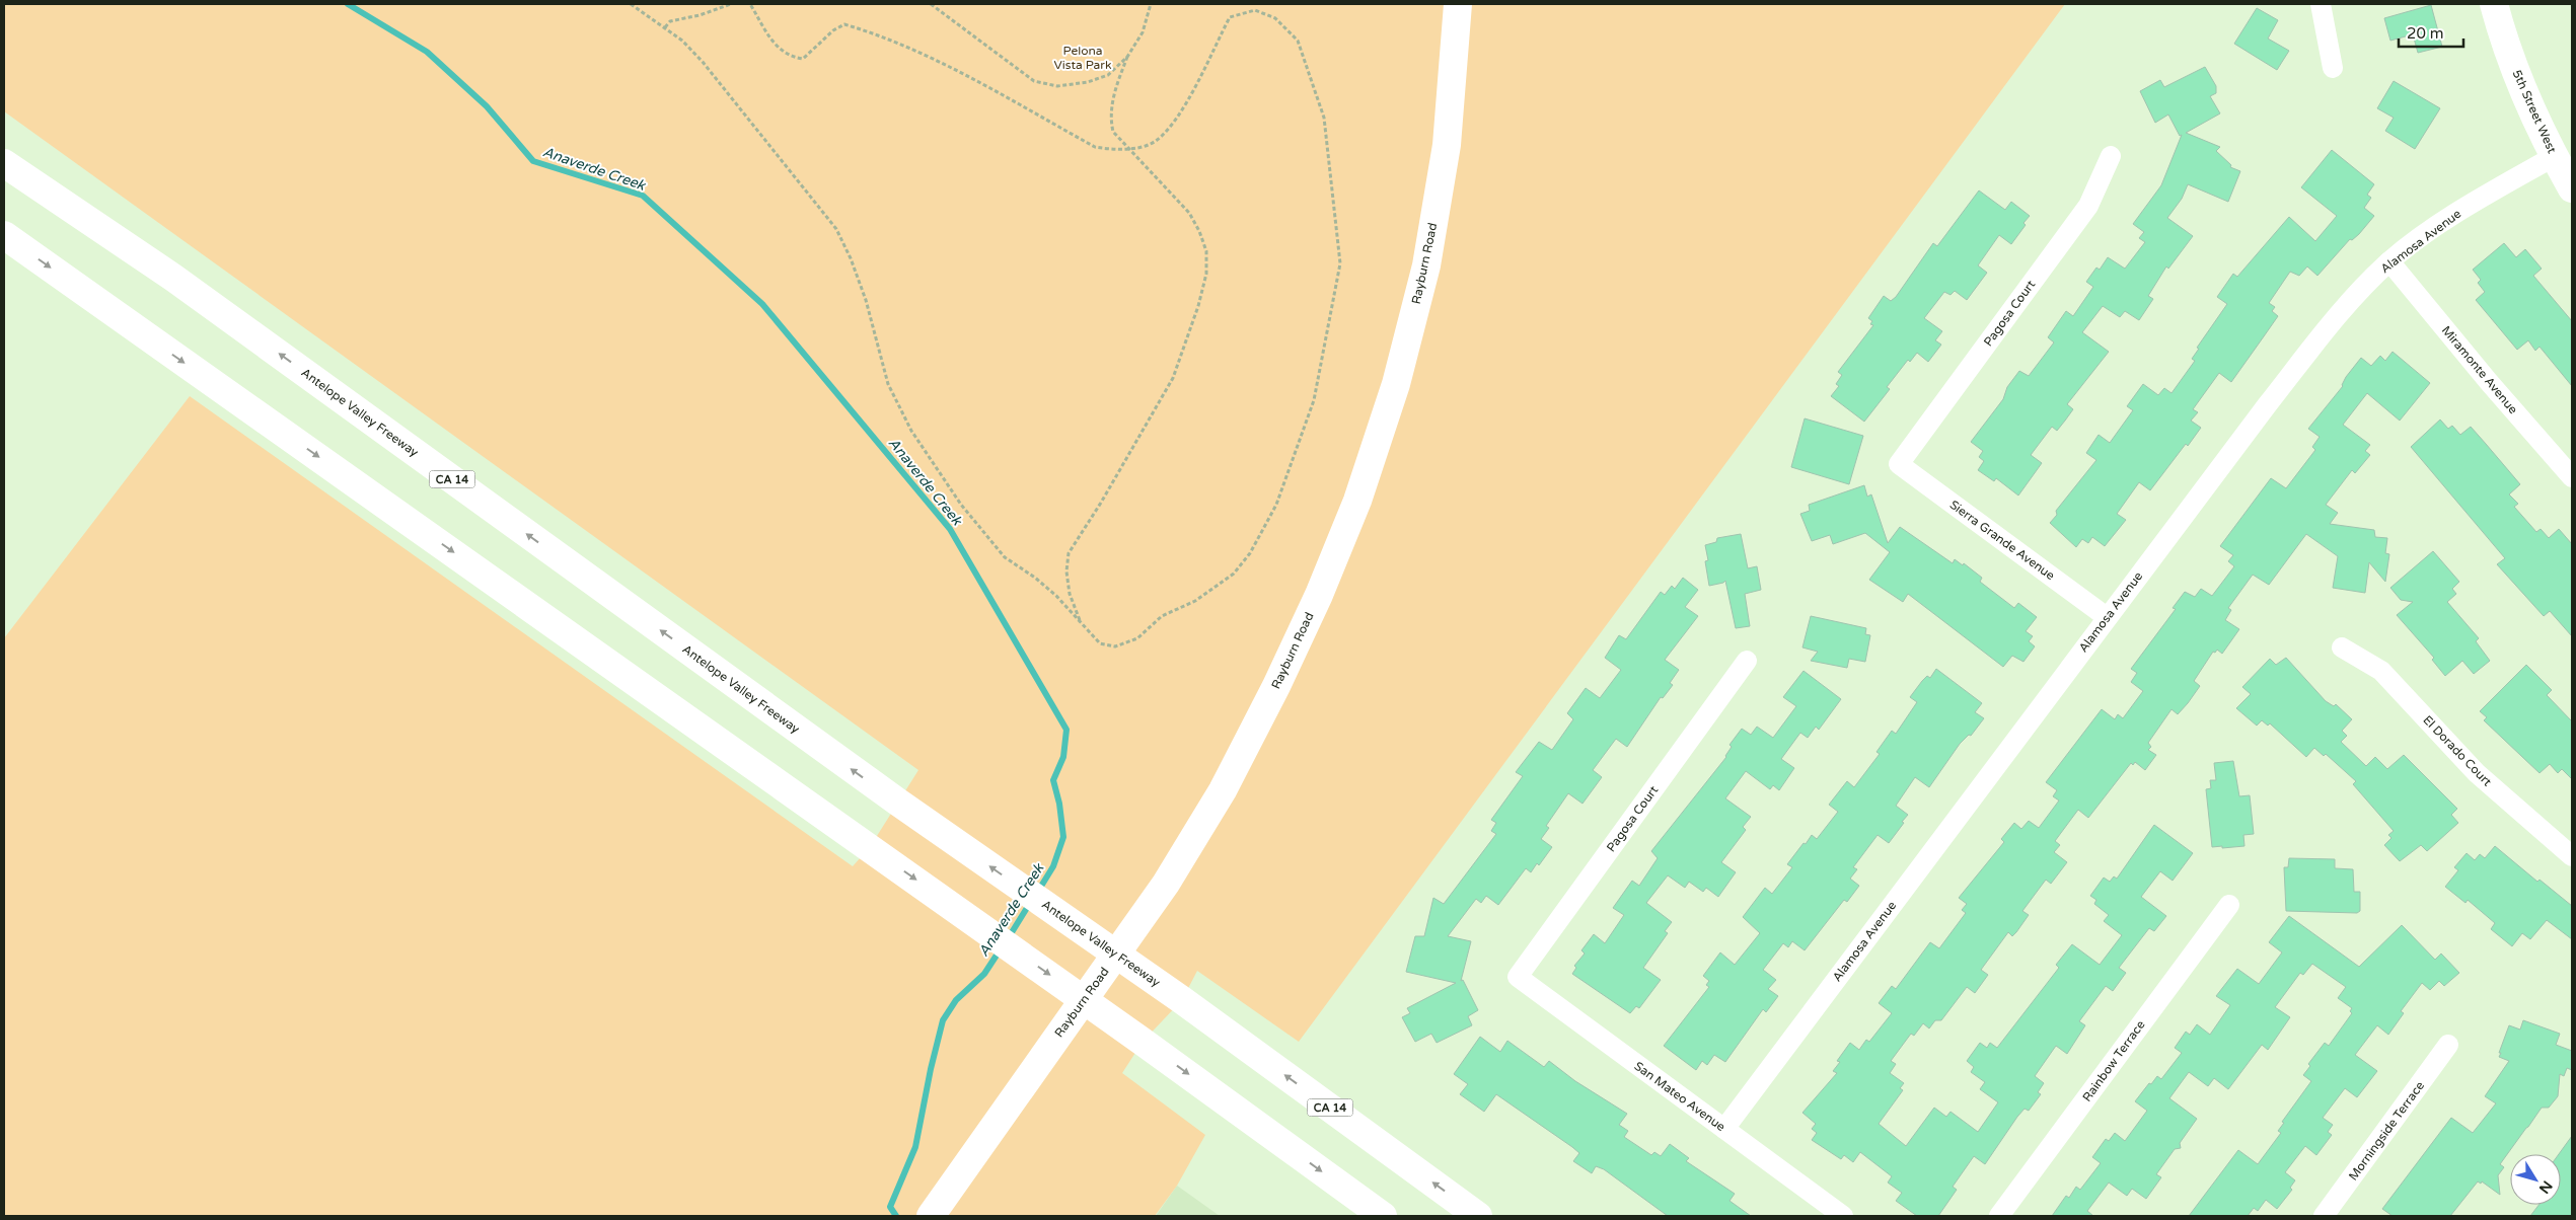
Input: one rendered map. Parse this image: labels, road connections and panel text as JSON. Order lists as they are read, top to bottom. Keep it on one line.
{"streets":{"main road":["5th Street West","Rayburn Road","Antelope Valley Freeway","CA 14"],"street":["Alamosa Avenue","Pagosa Court","Miramonte Avenue","Sierra Grande Avenue","El Dorado Court","Rainbow Terrace","San Mateo Avenue","Morningside Terrace"]},"crossings":[["5th Street West","Alamosa Avenue"],["Alamosa Avenue","Miramonte Avenue"],["Alamosa Avenue","Sierra Grande Avenue"],["Alamosa Avenue","San Mateo Avenue"],["Pagosa Court","Sierra Grande Avenue"],["Pagosa Court","San Mateo Avenue"]],"water":["Anaverde Creek"],"parks":["Pelona Vista Park"],"scale_bar":"20 m","north":"bottom right"}
